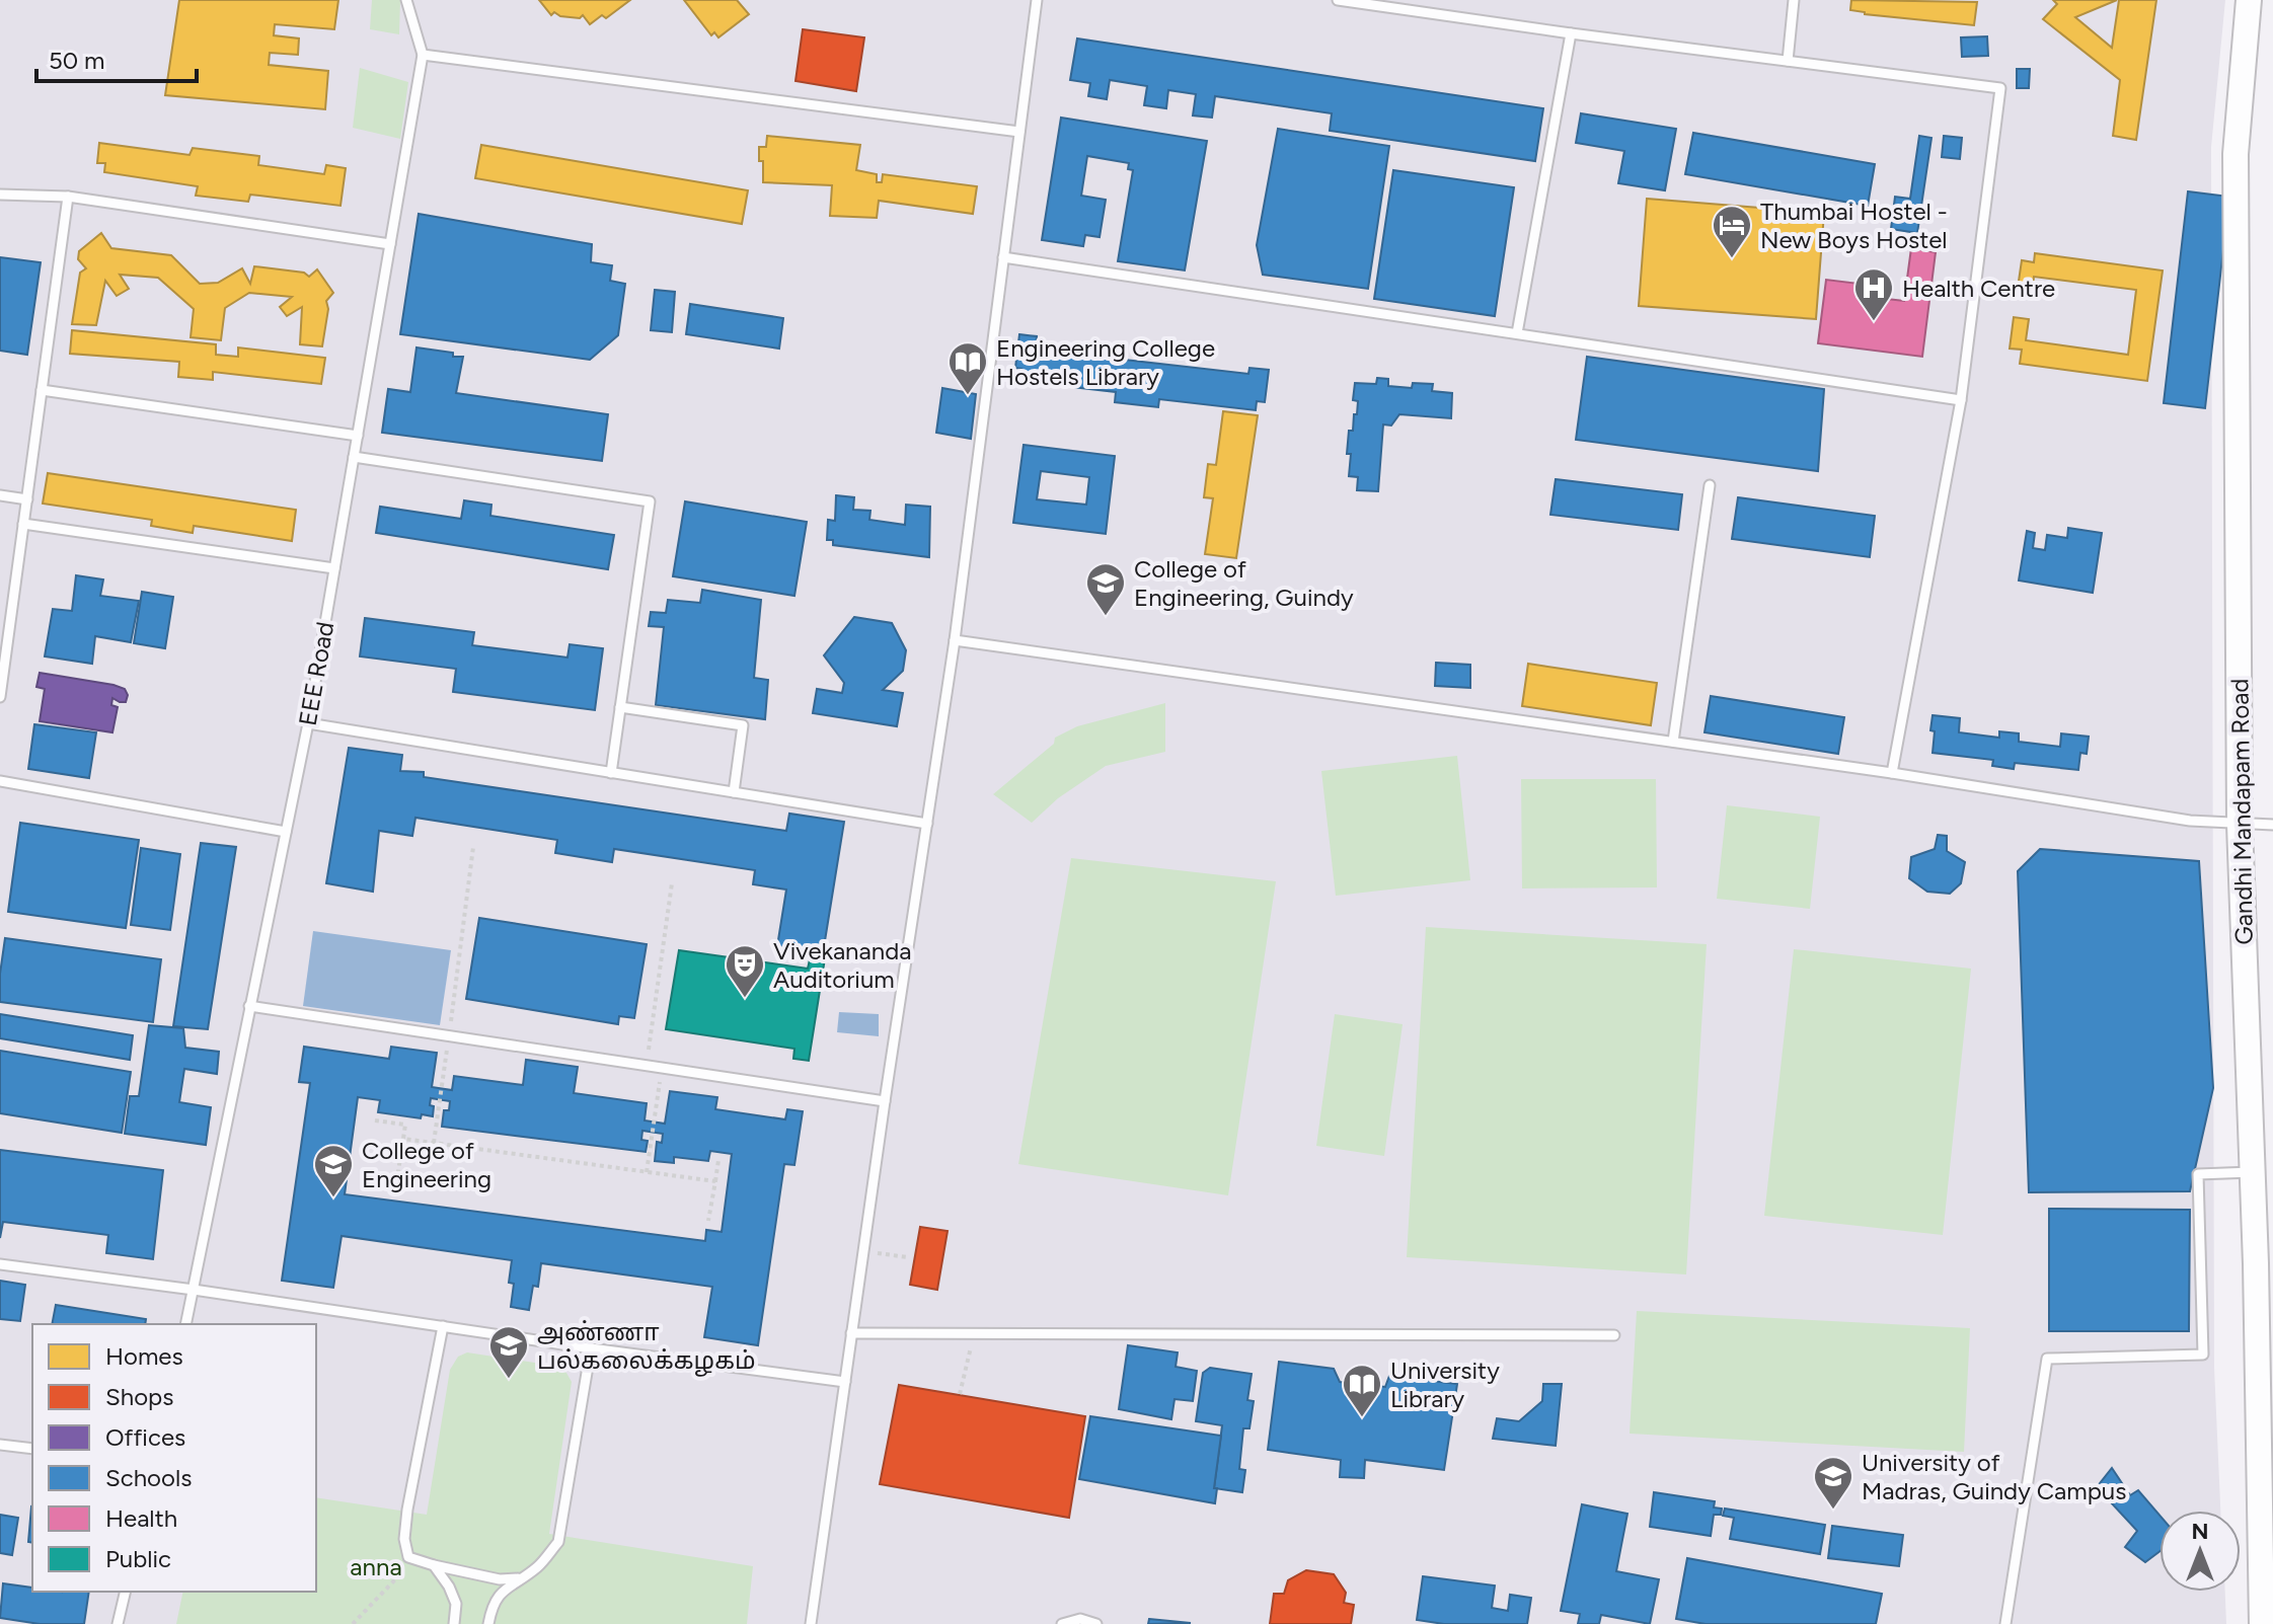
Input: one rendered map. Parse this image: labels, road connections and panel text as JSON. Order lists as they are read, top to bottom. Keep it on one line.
{"streets":{"main road":["Gandhi Mandapam Road"],"lane":["EEE Road"]},"parks":["anna"],"places":{"hotel":["Thumbai Hostel - New Boys Hostel"],"hospital":["Health Centre"],"library":["Engineering College Hostels Library","University Library"],"school or university":["College of Engineering, Guindy","College of Engineering","அண்ணா பல்கலைக்கழகம்","University of Madras, Guindy Campus"],"theatre":["Vivekananda Auditorium"]},"legend":["Homes","Shops","Offices","Schools","Health","Public"],"scale_bar":"50 m","north":"top"}
